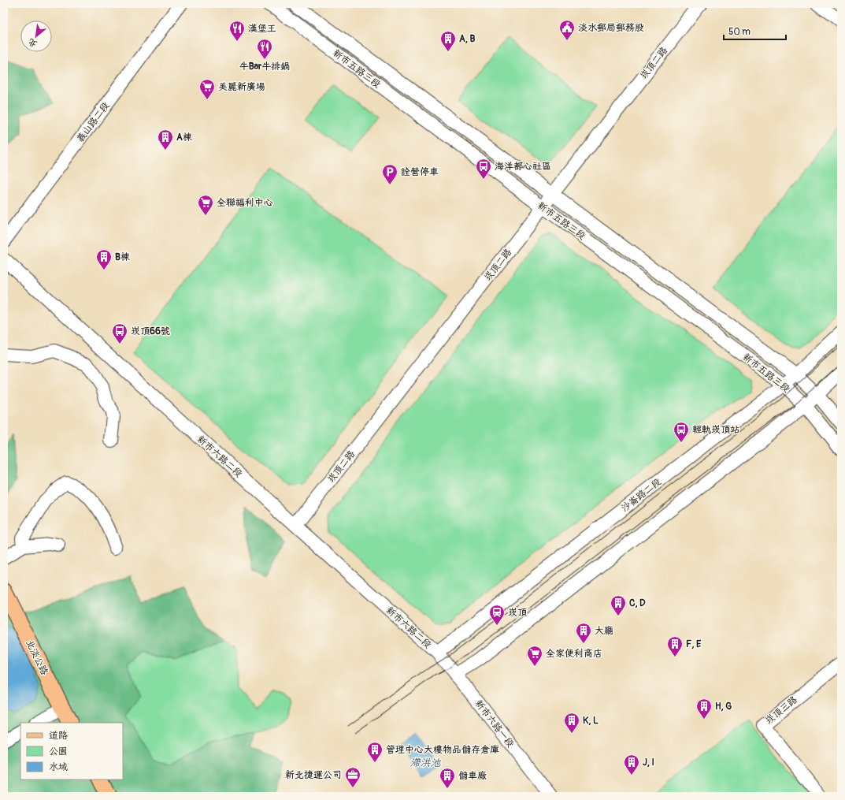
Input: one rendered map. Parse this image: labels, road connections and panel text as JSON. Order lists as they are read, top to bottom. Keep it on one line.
{"streets":{"main road":["北淡公路"],"street":["崁頂二路","新市五路三段","義山路二段","新市六路二段","沙崙路二段","崁頂三路","新市六路一段"]},"crossings":[["崁頂二路","新市五路三段"],["崁頂二路","新市六路二段"],["新市五路三段","沙崙路二段"],["新市六路二段","沙崙路二段"],["新市六路二段","新市六路一段"],["沙崙路二段","新市六路一段"]],"water":["滯洪池"],"places":{"public building":["淡水郵局郵務股"],"restaurant":["漢堡王","牛Bar牛排鍋"],"building":["A, B","A棟","B棟","C, D","大廳","F, E","H, G","K, L","管理中心大樓物品儲存倉庫","J, I","儲車廠"],"supermarket":["美麗新廣場","全聯福利中心","全家便利商店"],"bus stop":["海洋都心社區","崁頂66號","輕軌崁頂站"],"parking":["詮營停車"],"station":["崁頂"],"office":["新北捷運公司"]},"legend":["道路","公園","水域"],"scale_bar":"50 m","north":"bottom left"}
